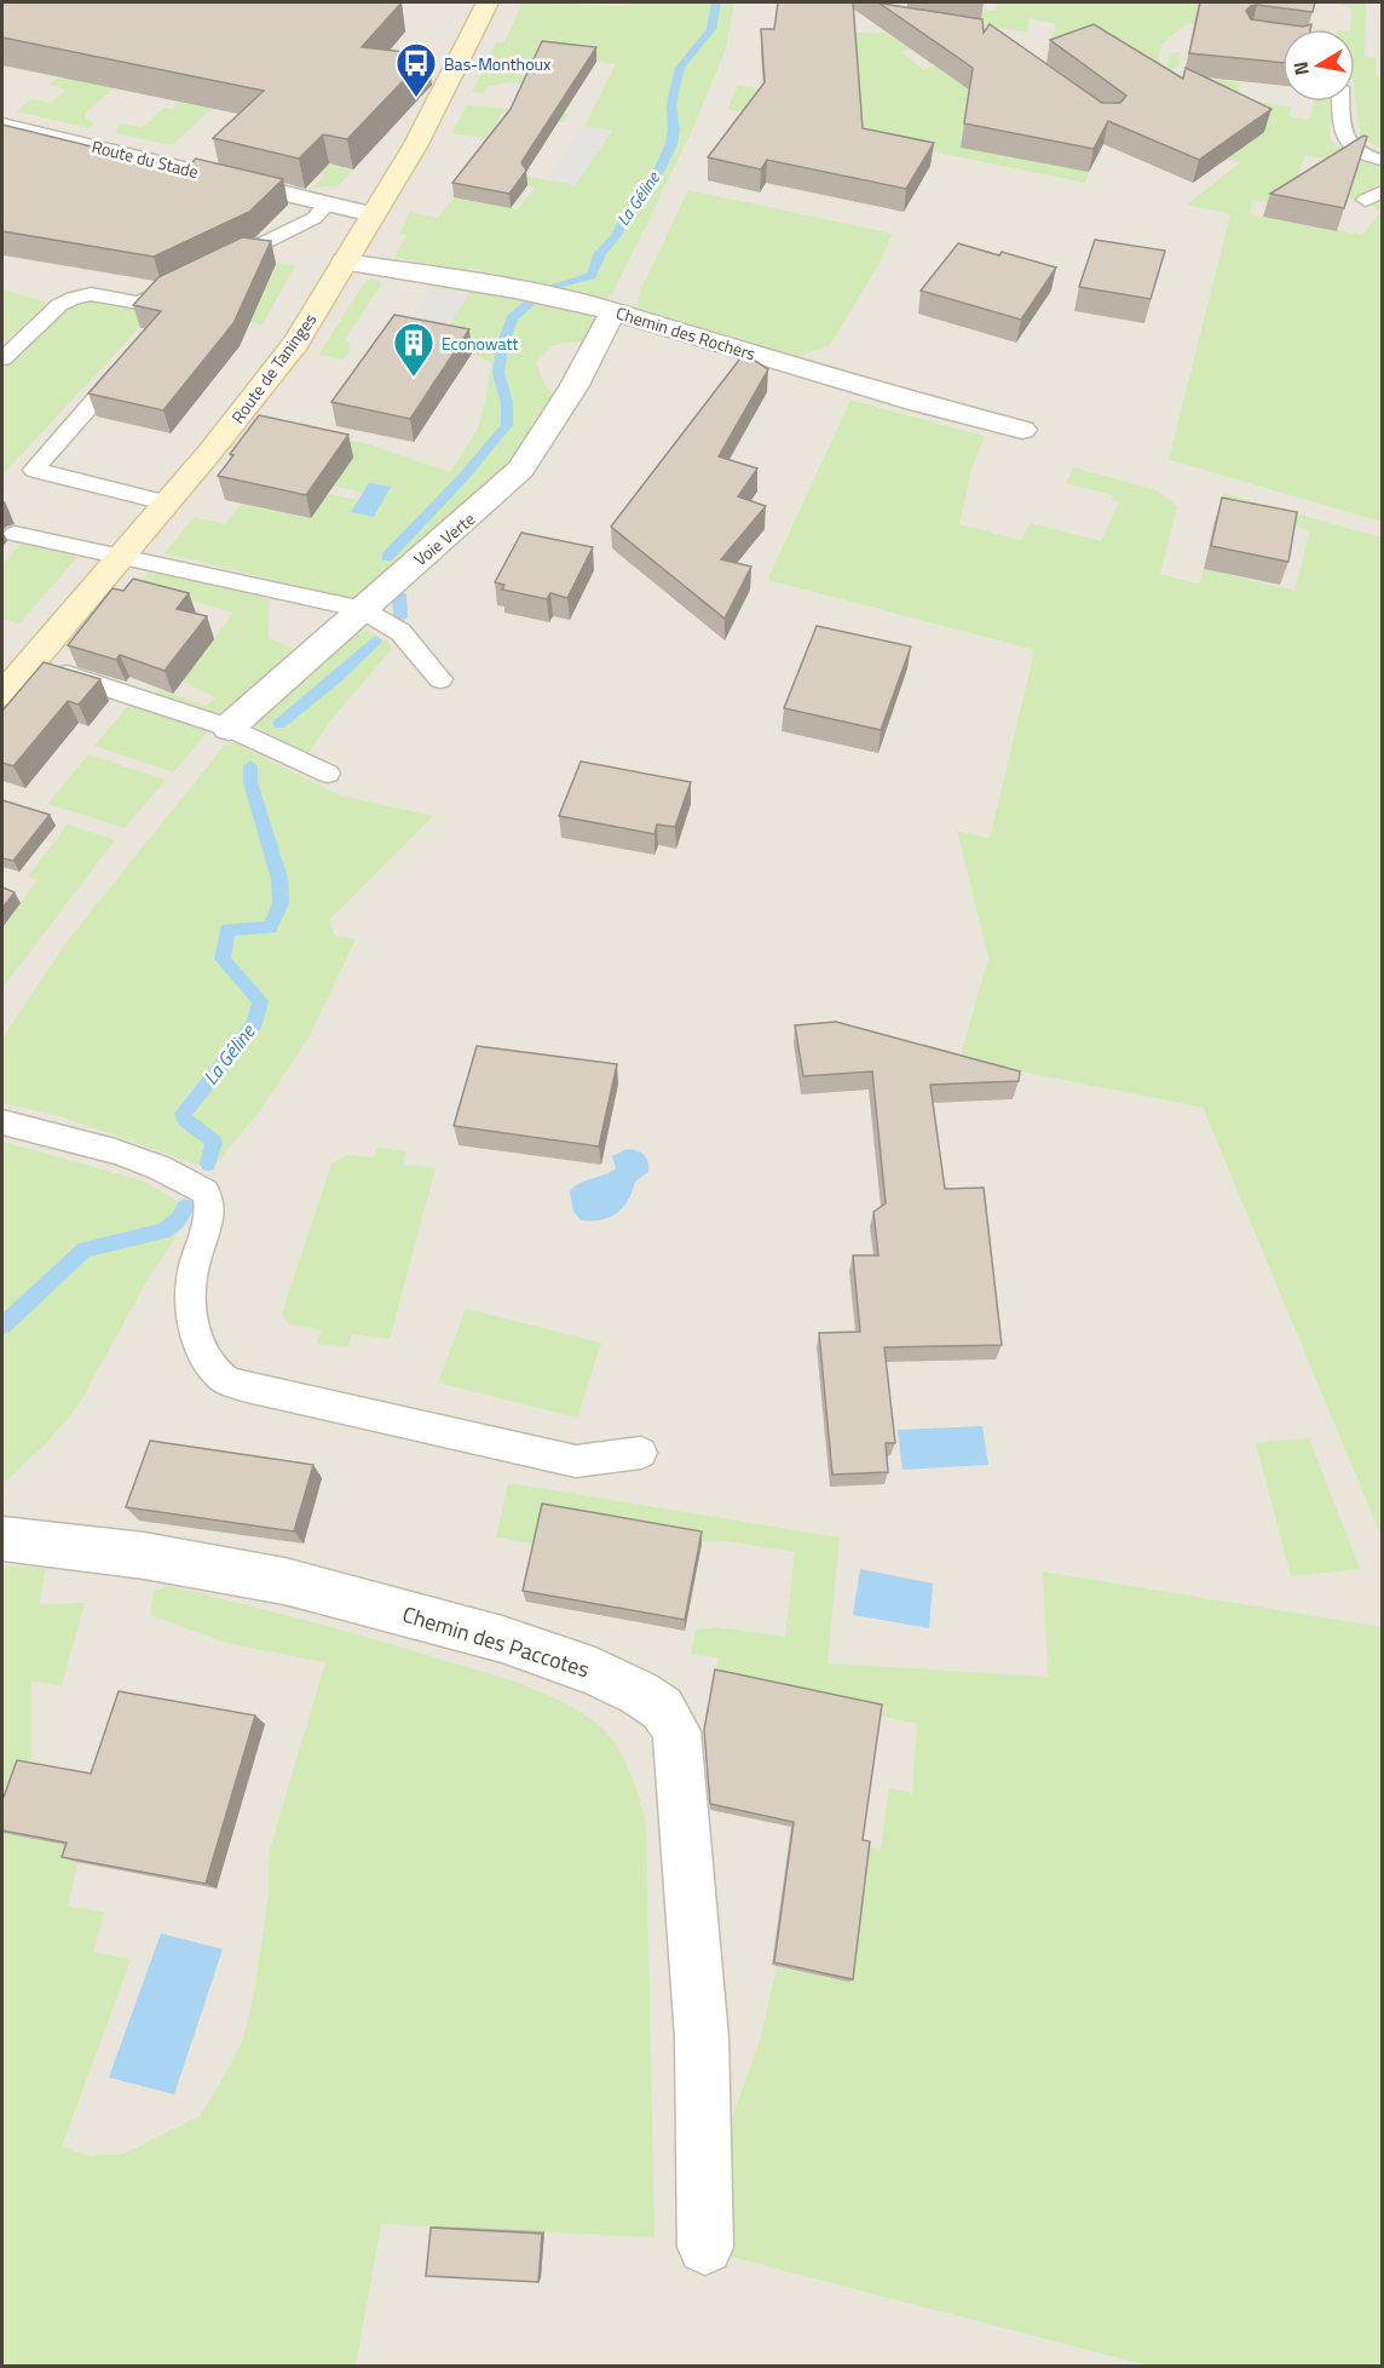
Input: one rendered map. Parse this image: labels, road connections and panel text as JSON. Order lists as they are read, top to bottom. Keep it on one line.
{"streets":{"main road":["Route de Taninges"],"street":["Route du Stade","Chemin des Rochers","Voie Verte","Chemin des Paccotes"]},"crossings":[["Route du Stade","Route de Taninges"],["Chemin des Rochers","Route de Taninges"],["Chemin des Rochers","Voie Verte"]],"water":["La Géline"],"places":{"bus stop":["Bas-Monthoux"],"building":["Econowatt"]},"north":"left"}
